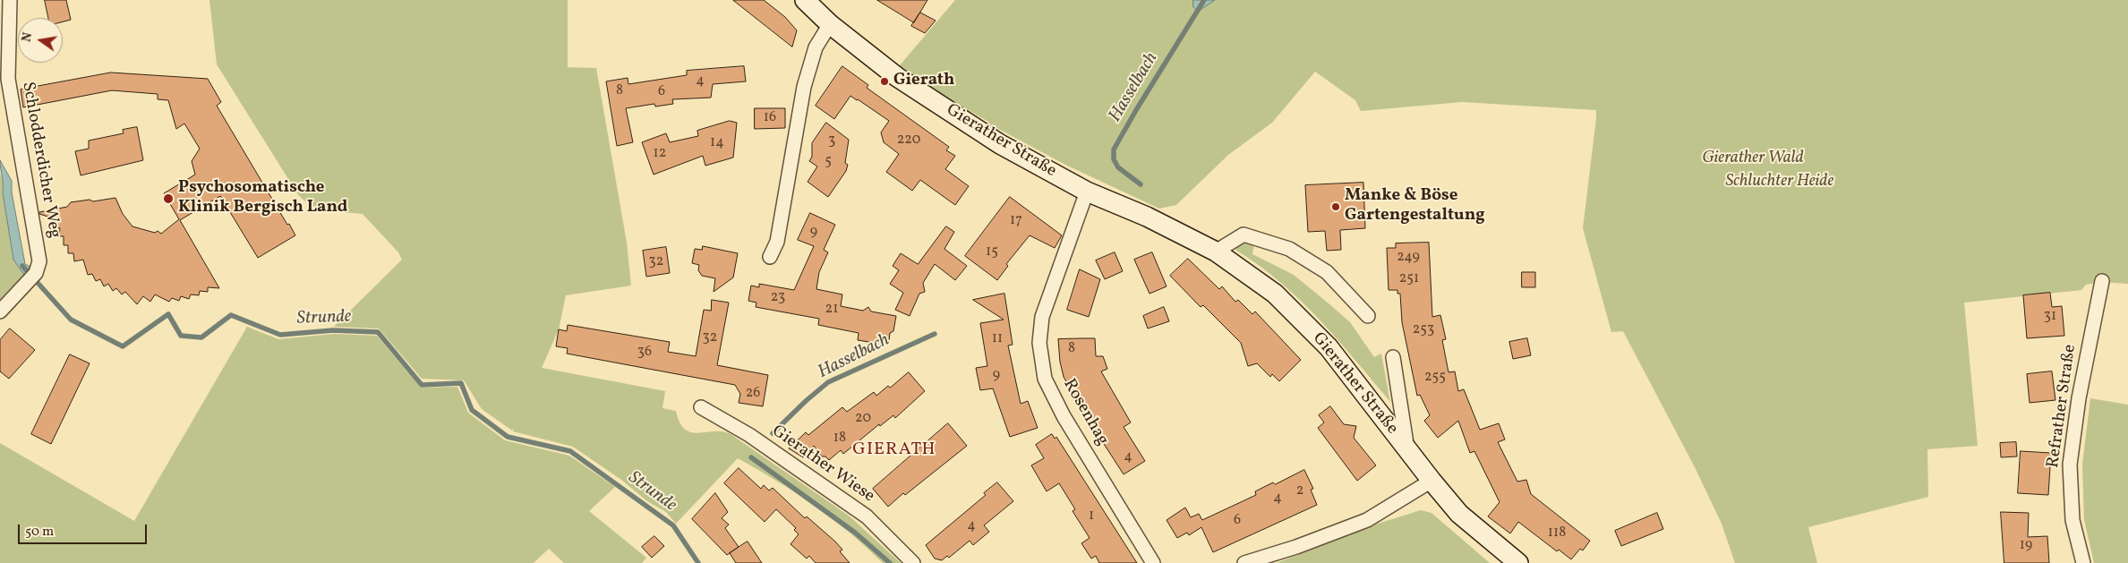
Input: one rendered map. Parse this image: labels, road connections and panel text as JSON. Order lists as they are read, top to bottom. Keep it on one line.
{"streets":{"street":["Gierather Straße","Schlodderdicher Weg","Refrather Straße","Rosenhag","Gierather Wiese"]},"crossings":[["Gierather Straße","Rosenhag"]],"districts":["GIERATH"],"water":["Hasselbach","Strunde"],"parks":["Gierather Wald","Schluchter Heide"],"places":["Gierath","Psychosomatische Klinik Bergisch Land","Manke & Böse Gartengestaltung"],"house_numbers":["4","8","6","16","220","3","14","12","5","17","9","15","249","32","251","23","21","31","253","32","11","8","36","9","255","26","20","18","4","2","4","1","6","4","118","19"],"scale_bar":"50 m","north":"left"}
